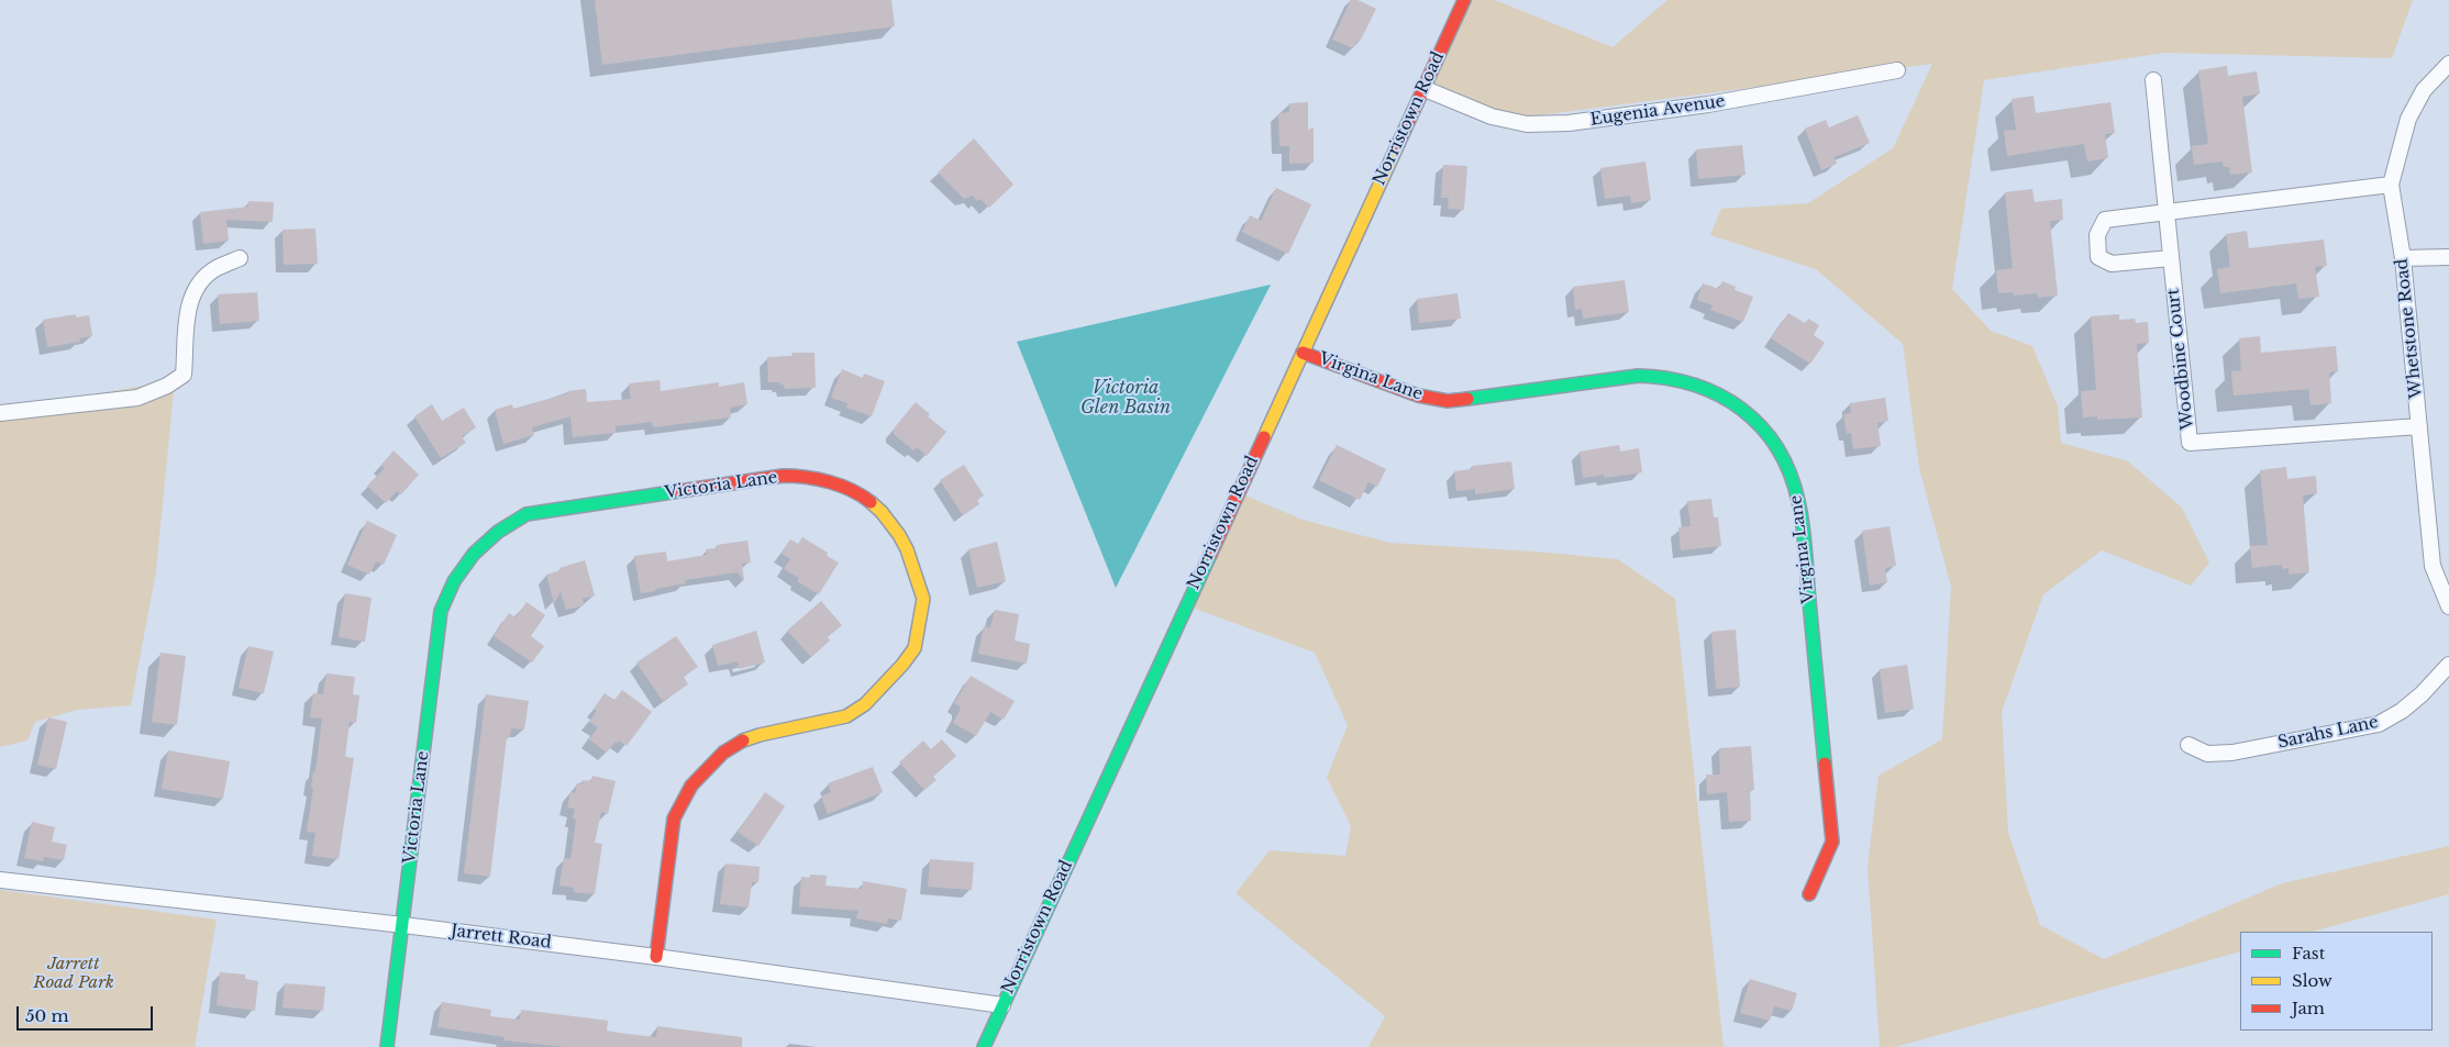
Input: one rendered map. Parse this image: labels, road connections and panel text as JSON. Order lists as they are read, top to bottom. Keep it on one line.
{"streets":{"street":["Eugenia Avenue","Norristown Road","Whetstone Road","Woodbine Court","Virgina Lane","Victoria Lane","Sarahs Lane","Jarrett Road"]},"crossings":[["Eugenia Avenue","Norristown Road"],["Norristown Road","Virgina Lane"],["Norristown Road","Jarrett Road"],["Whetstone Road","Woodbine Court"],["Victoria Lane","Jarrett Road"]],"water":["Victoria Glen Basin"],"parks":["Jarrett Road Park"],"legend":["Fast","Slow","Jam"],"scale_bar":"50 m"}
